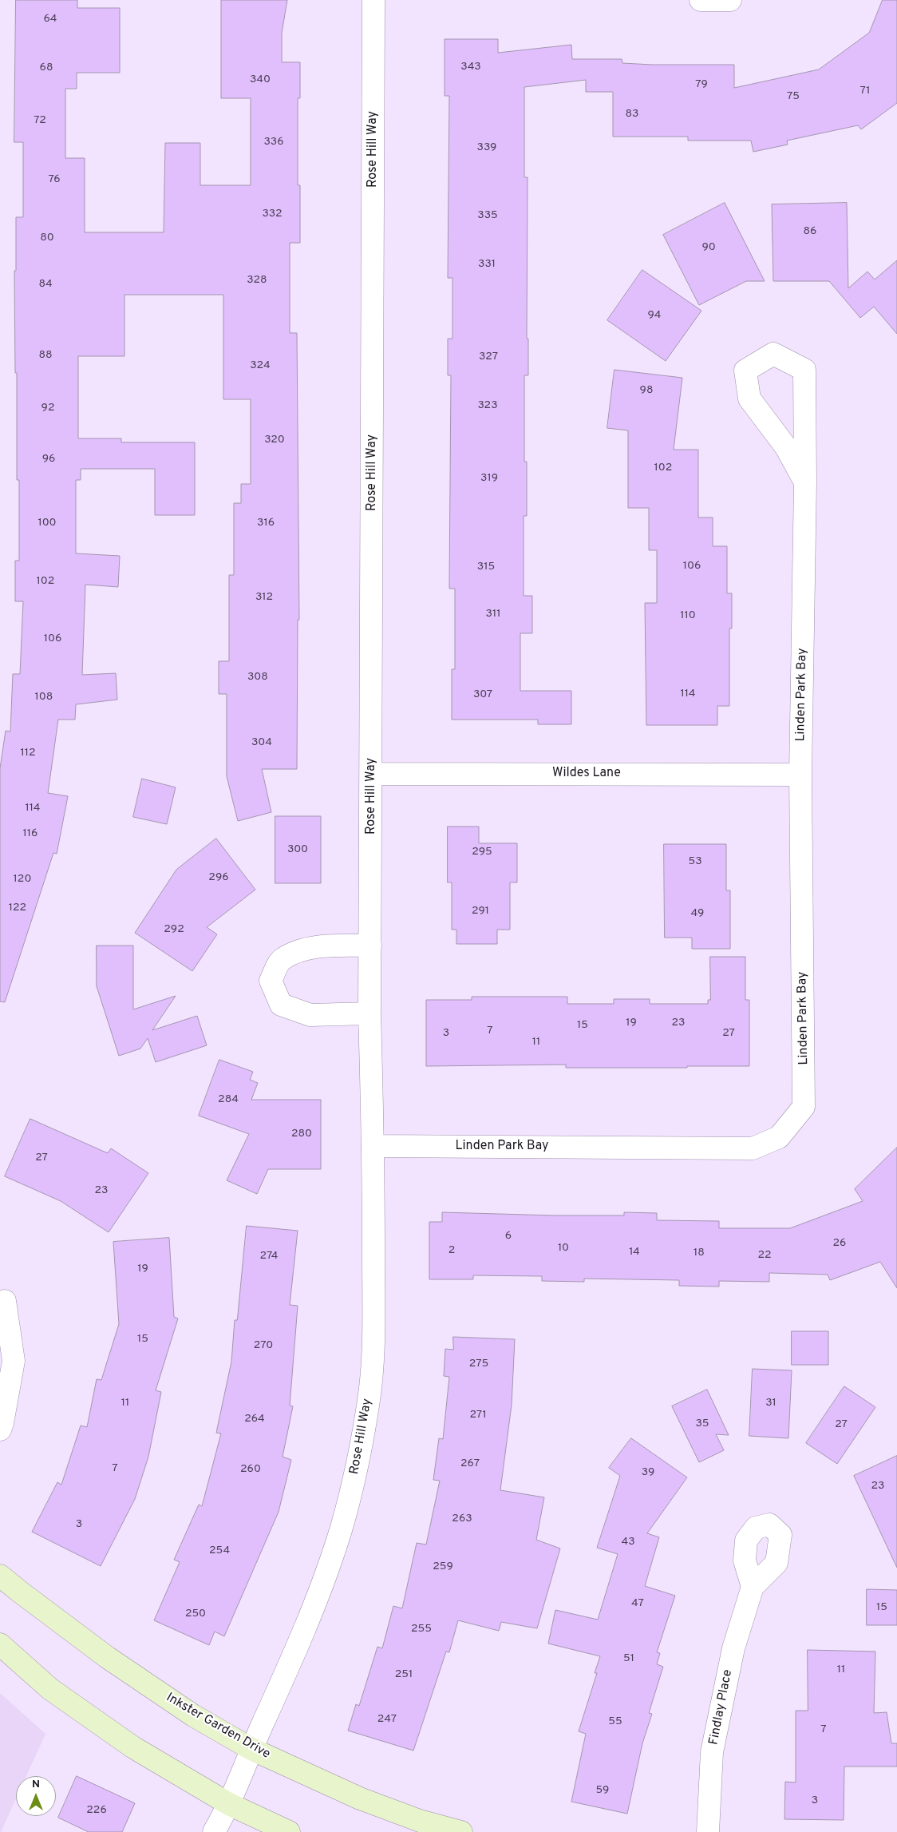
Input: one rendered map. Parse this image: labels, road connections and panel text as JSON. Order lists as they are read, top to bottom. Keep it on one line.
{"streets":{"street":["Rose Hill Way","Linden Park Bay","Wildes Lane","Findlay Place","Inkster Garden Drive"]},"crossings":[["Rose Hill Way","Linden Park Bay"],["Rose Hill Way","Wildes Lane"],["Rose Hill Way","Inkster Garden Drive"],["Linden Park Bay","Wildes Lane"]],"house_numbers":["64","343","68","340","79","71","75","83","72","336","339","76","332","335","86","80","90","331","328","84","94","88","327","324","98","323","92","320","96","102","319","100","316","106","315","102","312","311","110","106","308","114","307","108","304","112","114","116","300","295","53","296","120","122","291","49","292","19","23","15","7","3","27","11","284","280","27","23","6","26","10","2","14","18","22","274","19","15","270","275","11","31","271","264","35","27","267","7","260","39","23","263","3","43","254","259","47","15","250","255","51","11","251","247","55","7","59","3","226"],"north":"top"}
